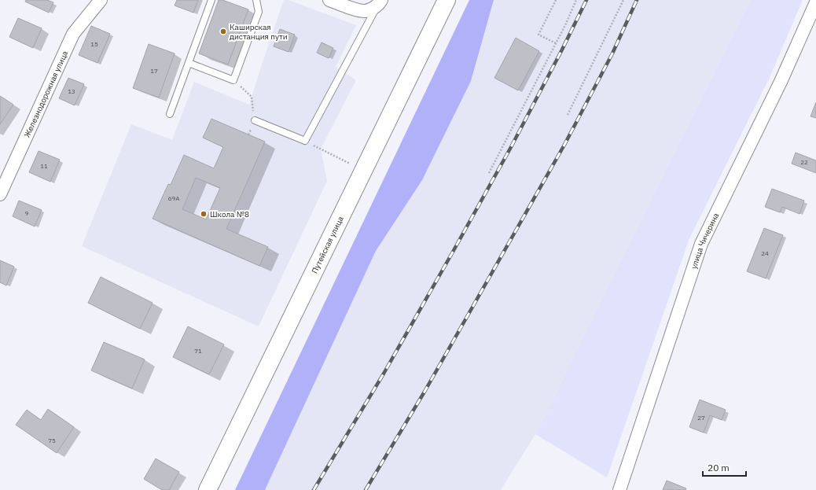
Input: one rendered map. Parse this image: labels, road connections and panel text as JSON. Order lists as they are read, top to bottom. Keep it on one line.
{"streets":{"main road":["Путейская улица"],"street":["Железнодорожная улица","улица Чичерина"]},"places":["Каширская дистанция пути","Школа №8"],"house_numbers":["15","17","13","22","11","69А","9","24","71","27","75"],"scale_bar":"20 m"}
